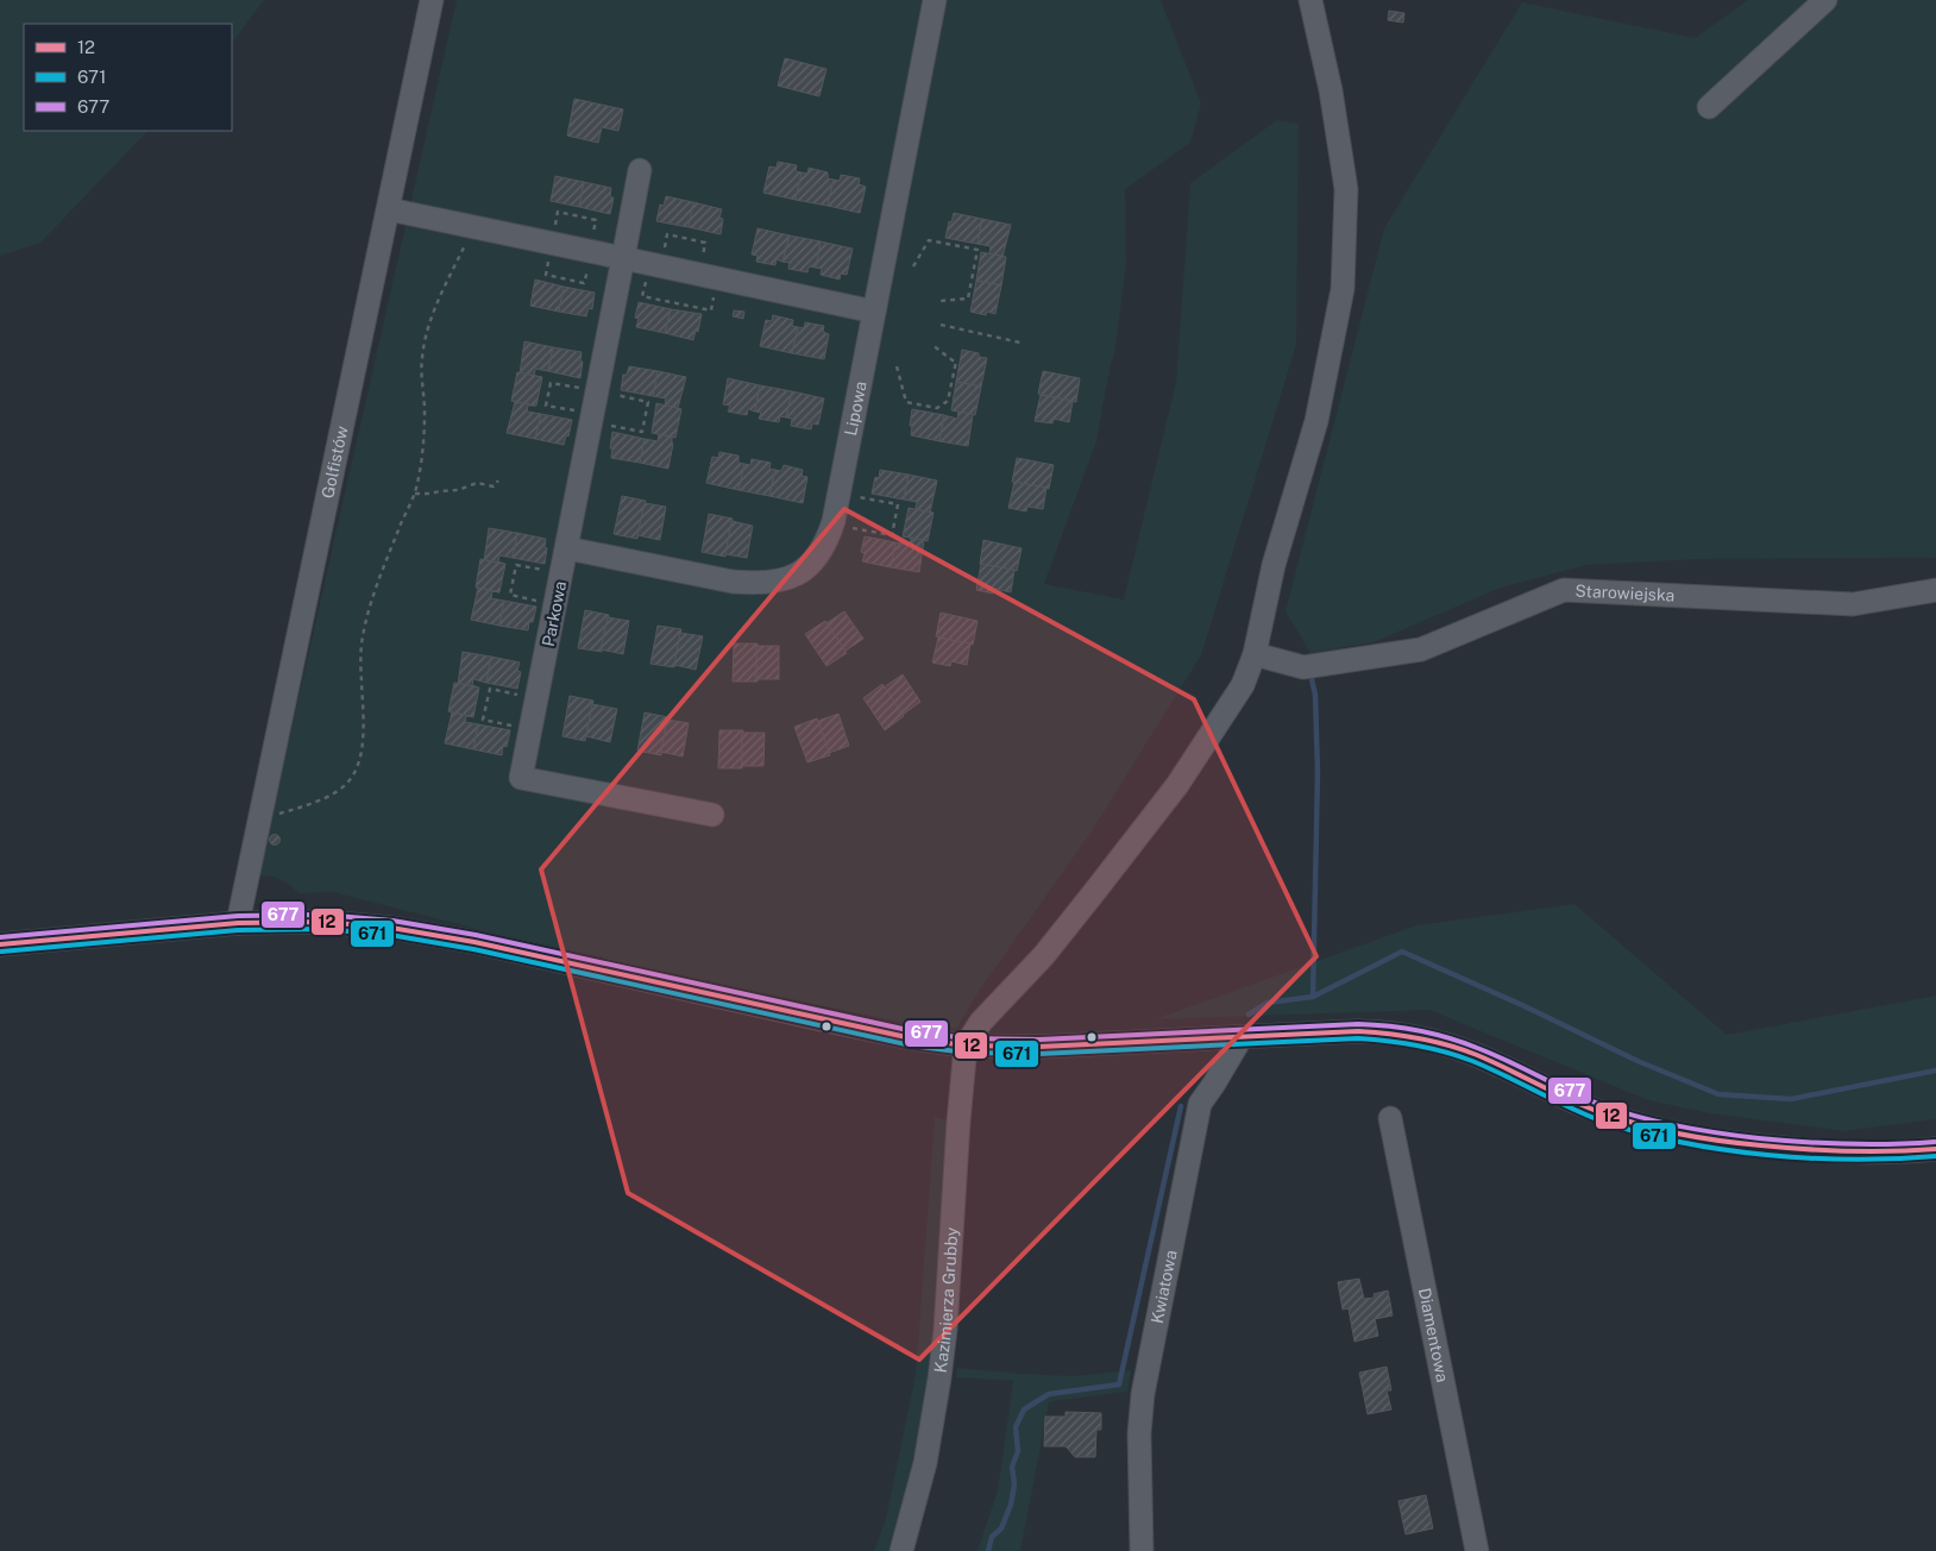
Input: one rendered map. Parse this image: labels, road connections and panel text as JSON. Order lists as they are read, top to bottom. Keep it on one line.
{"streets":{"street":["Lipowa","Golfistów","Starowiejska","Parkowa","Kwiatowa","Kazimierza Grubby","Diamentowa"]},"crossings":[["Lipowa","Parkowa"]],"lines":["transit line 677","transit line 12","transit line 671"],"legend":["12","671","677"]}
